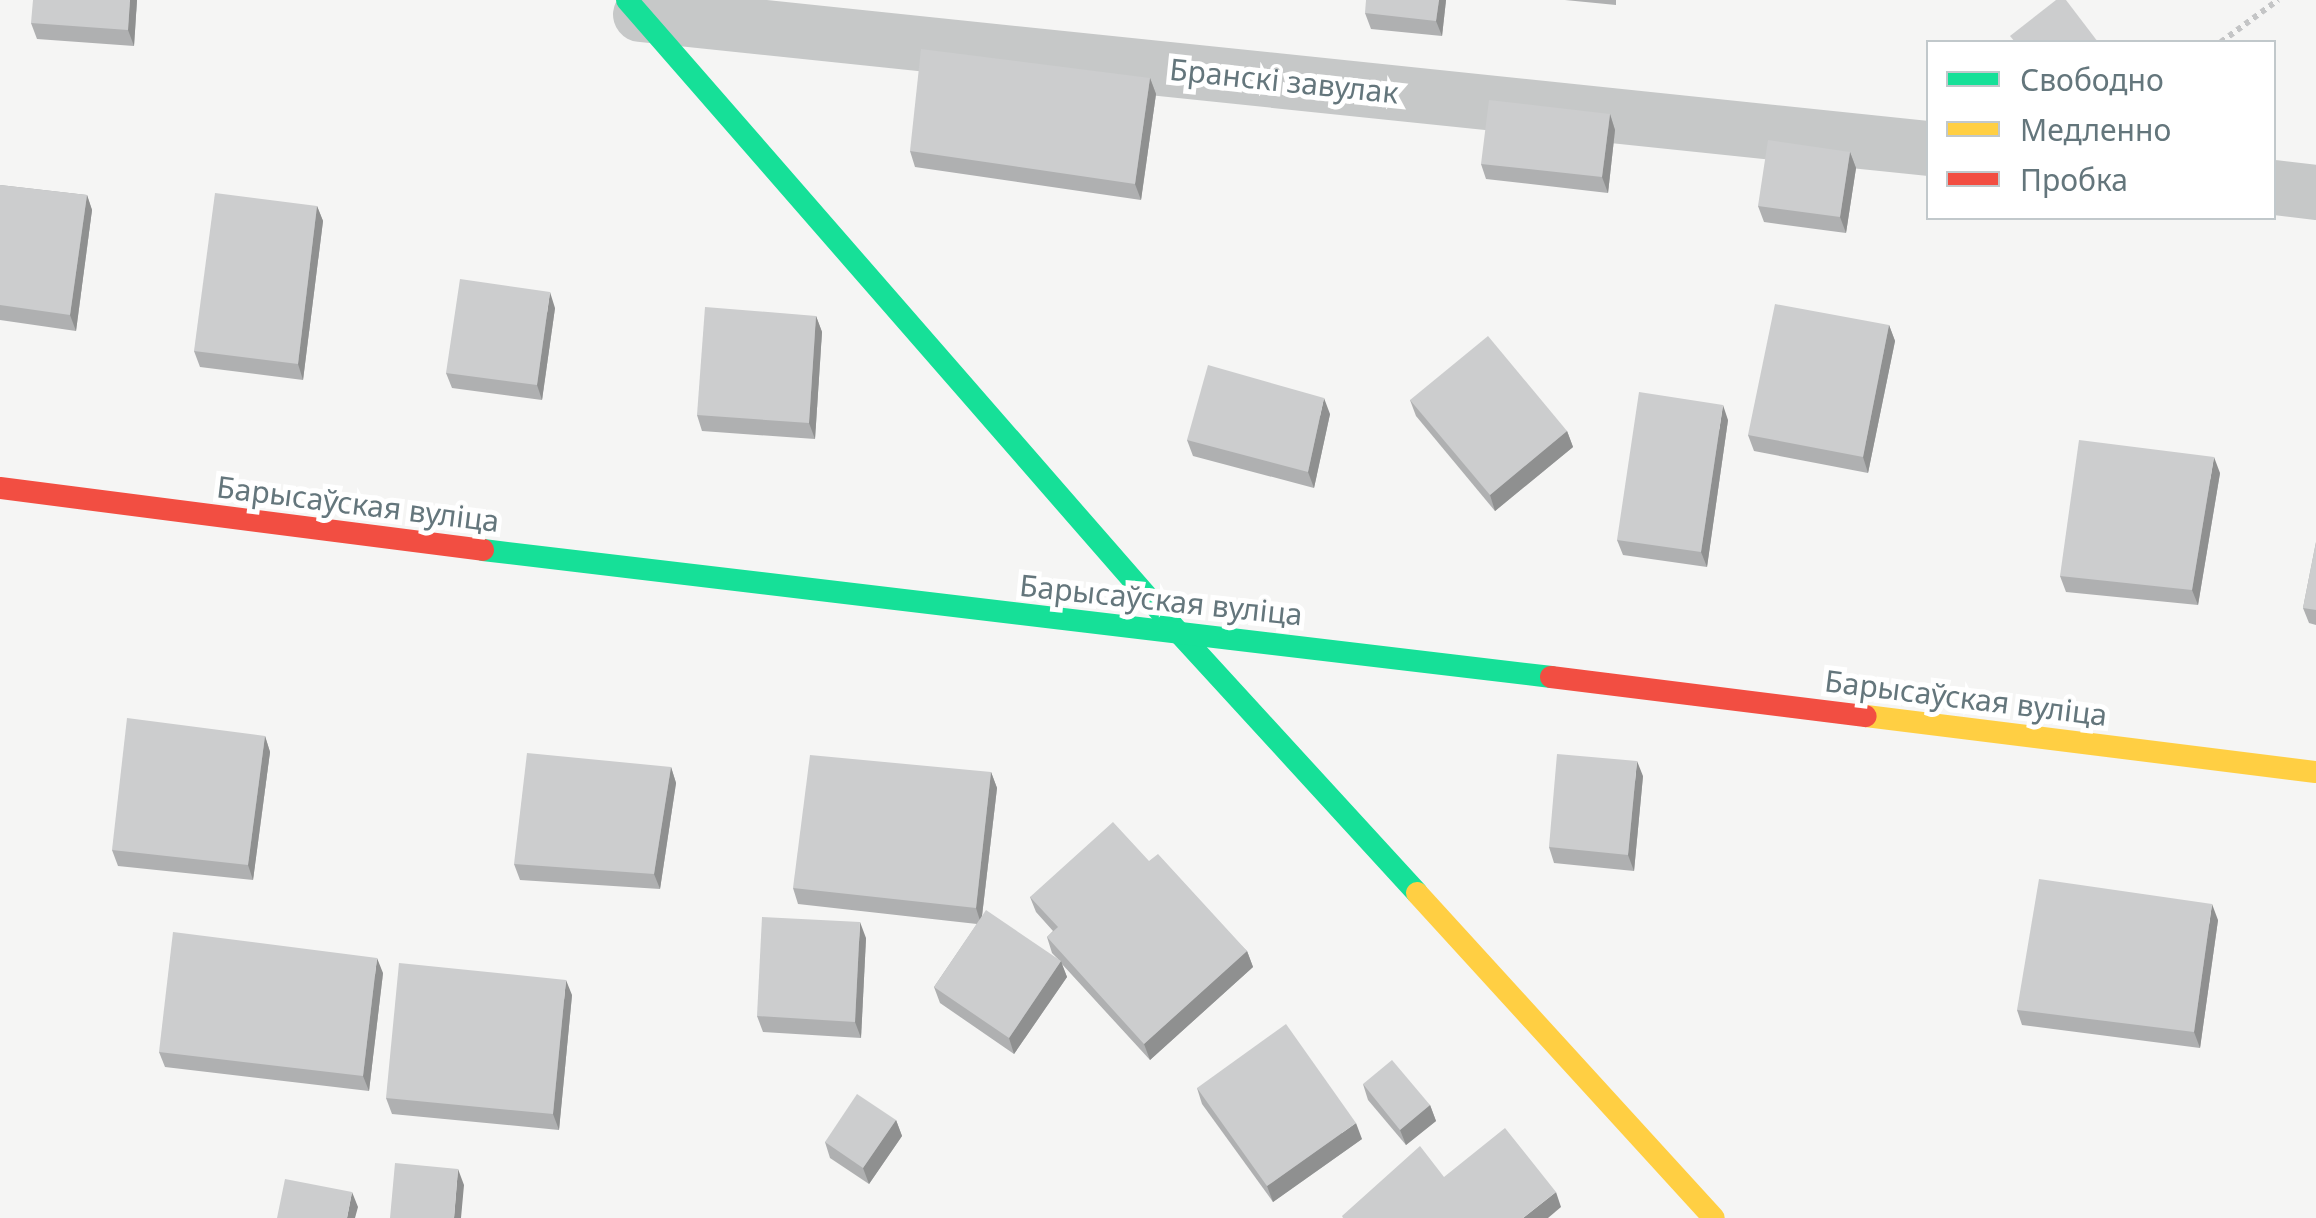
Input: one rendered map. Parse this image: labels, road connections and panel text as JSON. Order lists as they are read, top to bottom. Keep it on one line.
{"streets":{"street":["Бранскі завулак","Барысаўская вуліца"]},"legend":["Свободно","Медленно","Пробка"]}
